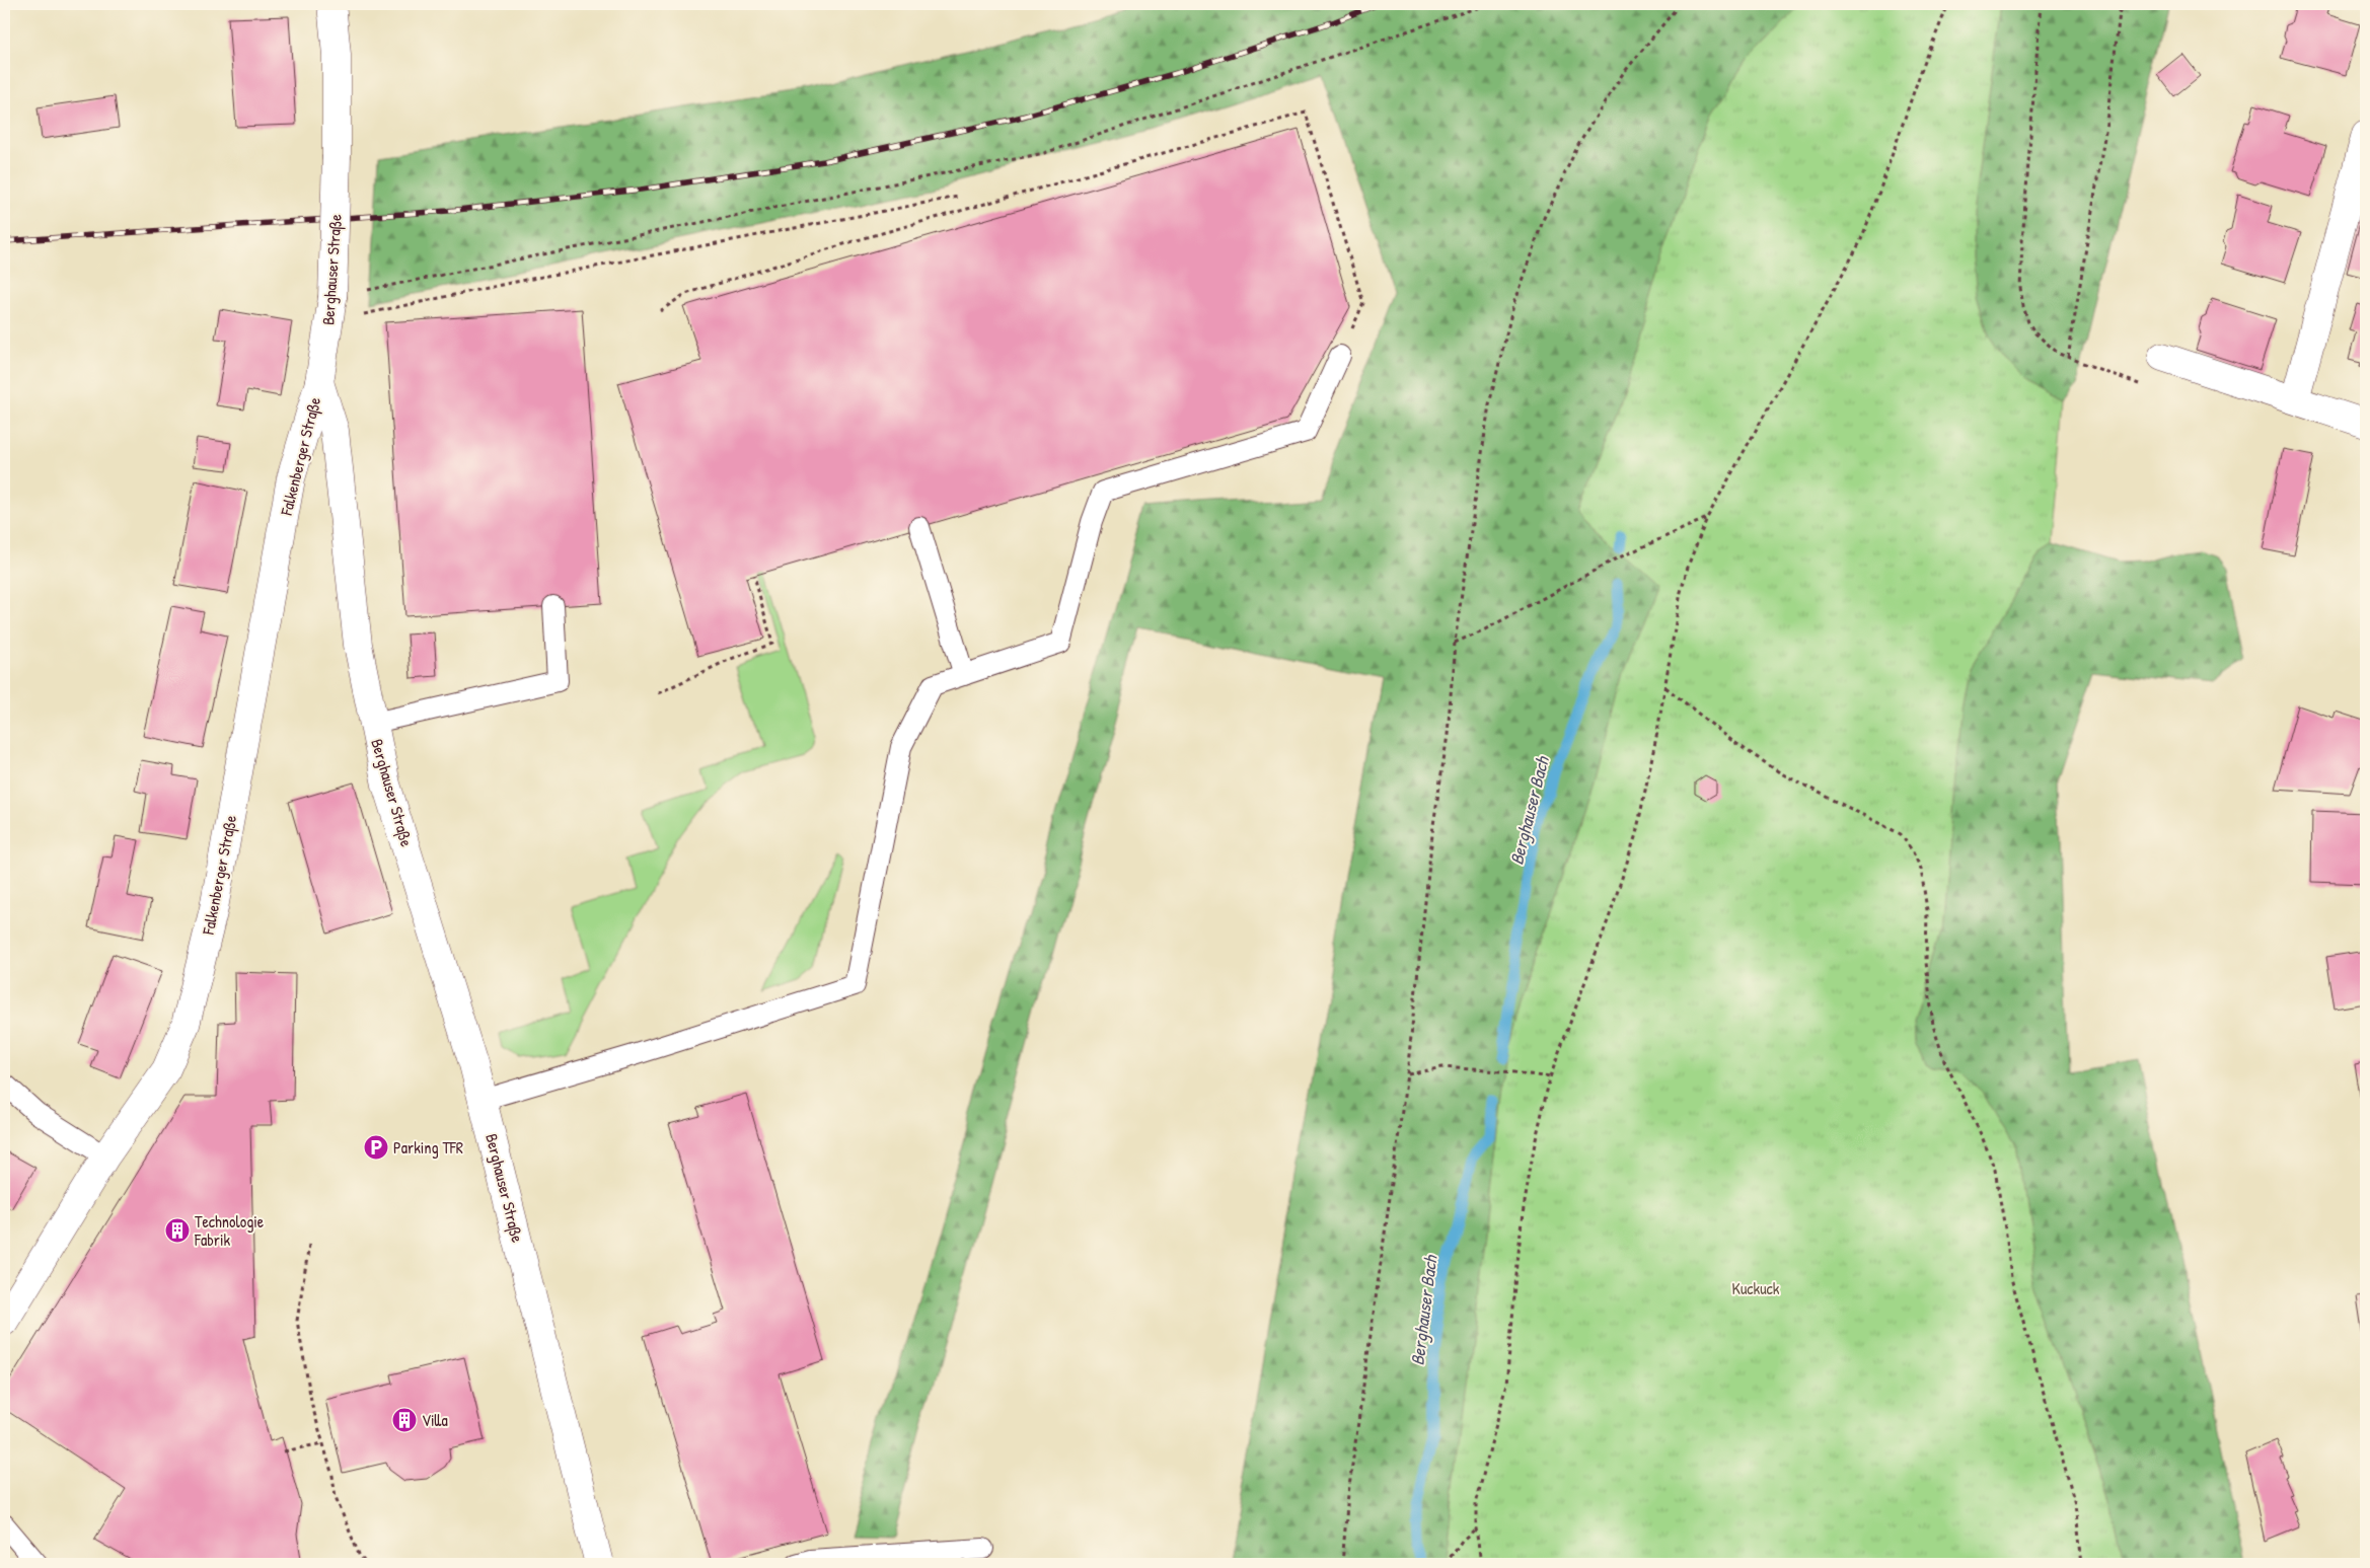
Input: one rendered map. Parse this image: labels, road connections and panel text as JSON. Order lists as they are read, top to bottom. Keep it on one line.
{"streets":{"street":["Berghauser Straße","Falkenberger Straße"]},"crossings":[["Berghauser Straße","Falkenberger Straße"]],"water":["Berghauser Bach"],"parks":["Kuckuck"],"places":{"parking":["Parking TFR"],"building":["Technologie Fabrik","Villa"]}}
